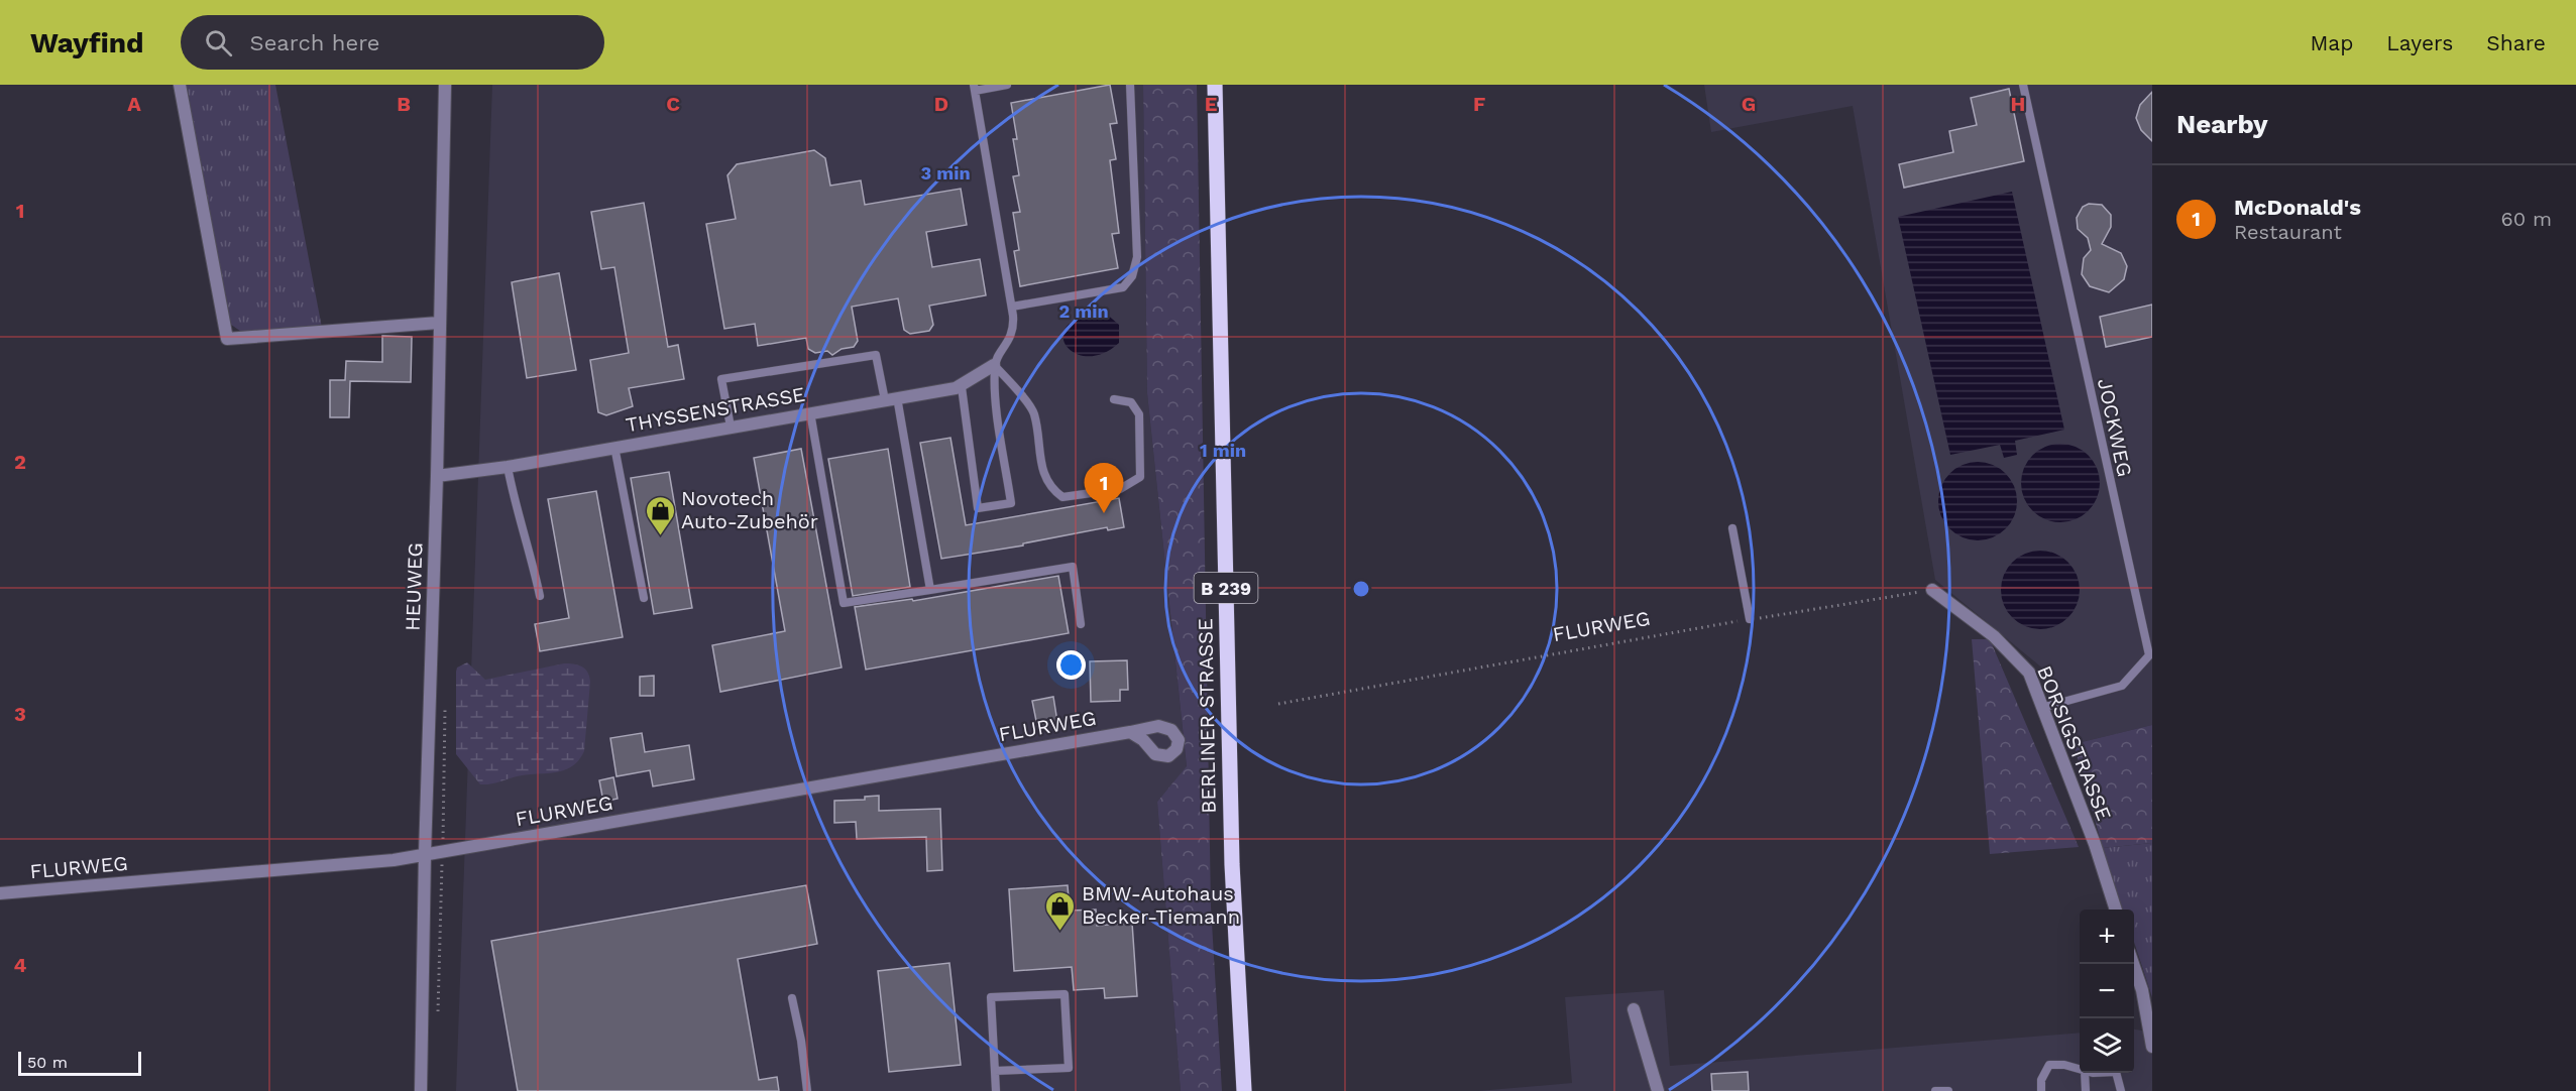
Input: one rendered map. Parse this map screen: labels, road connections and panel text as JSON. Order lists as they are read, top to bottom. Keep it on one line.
{"streets":{"main road":["B 239","BERLINER STRASSE"],"street":["THYSSENSTRASSE","HEUWEG","FLURWEG","BORSIGSTRASSE"],"lane":["JOCKWEG"]},"crossings":[["THYSSENSTRASSE","HEUWEG"],["JOCKWEG","BORSIGSTRASSE"],["HEUWEG","FLURWEG"],["FLURWEG","BORSIGSTRASSE"]],"places":{"shop":["Novotech Auto-Zubehör","BMW-Autohaus Becker-Tiemann"]},"scale_bar":"50 m","page":{"header":"Wayfind","search":"Search here","nav":["Map","Layers","Share"],"heading":"Nearby","list":[{"mark":"1","name":"McDonald's","note":"Restaurant","value":"60 m"}],"pins":"1","map_buttons":["+","−"],"scale":"50 m"},"grid":{"columns":["A","B","C","D","E","F","G","H"],"rows":["1","2","3","4"]},"rings":["3 min","2 min","1 min"]}
